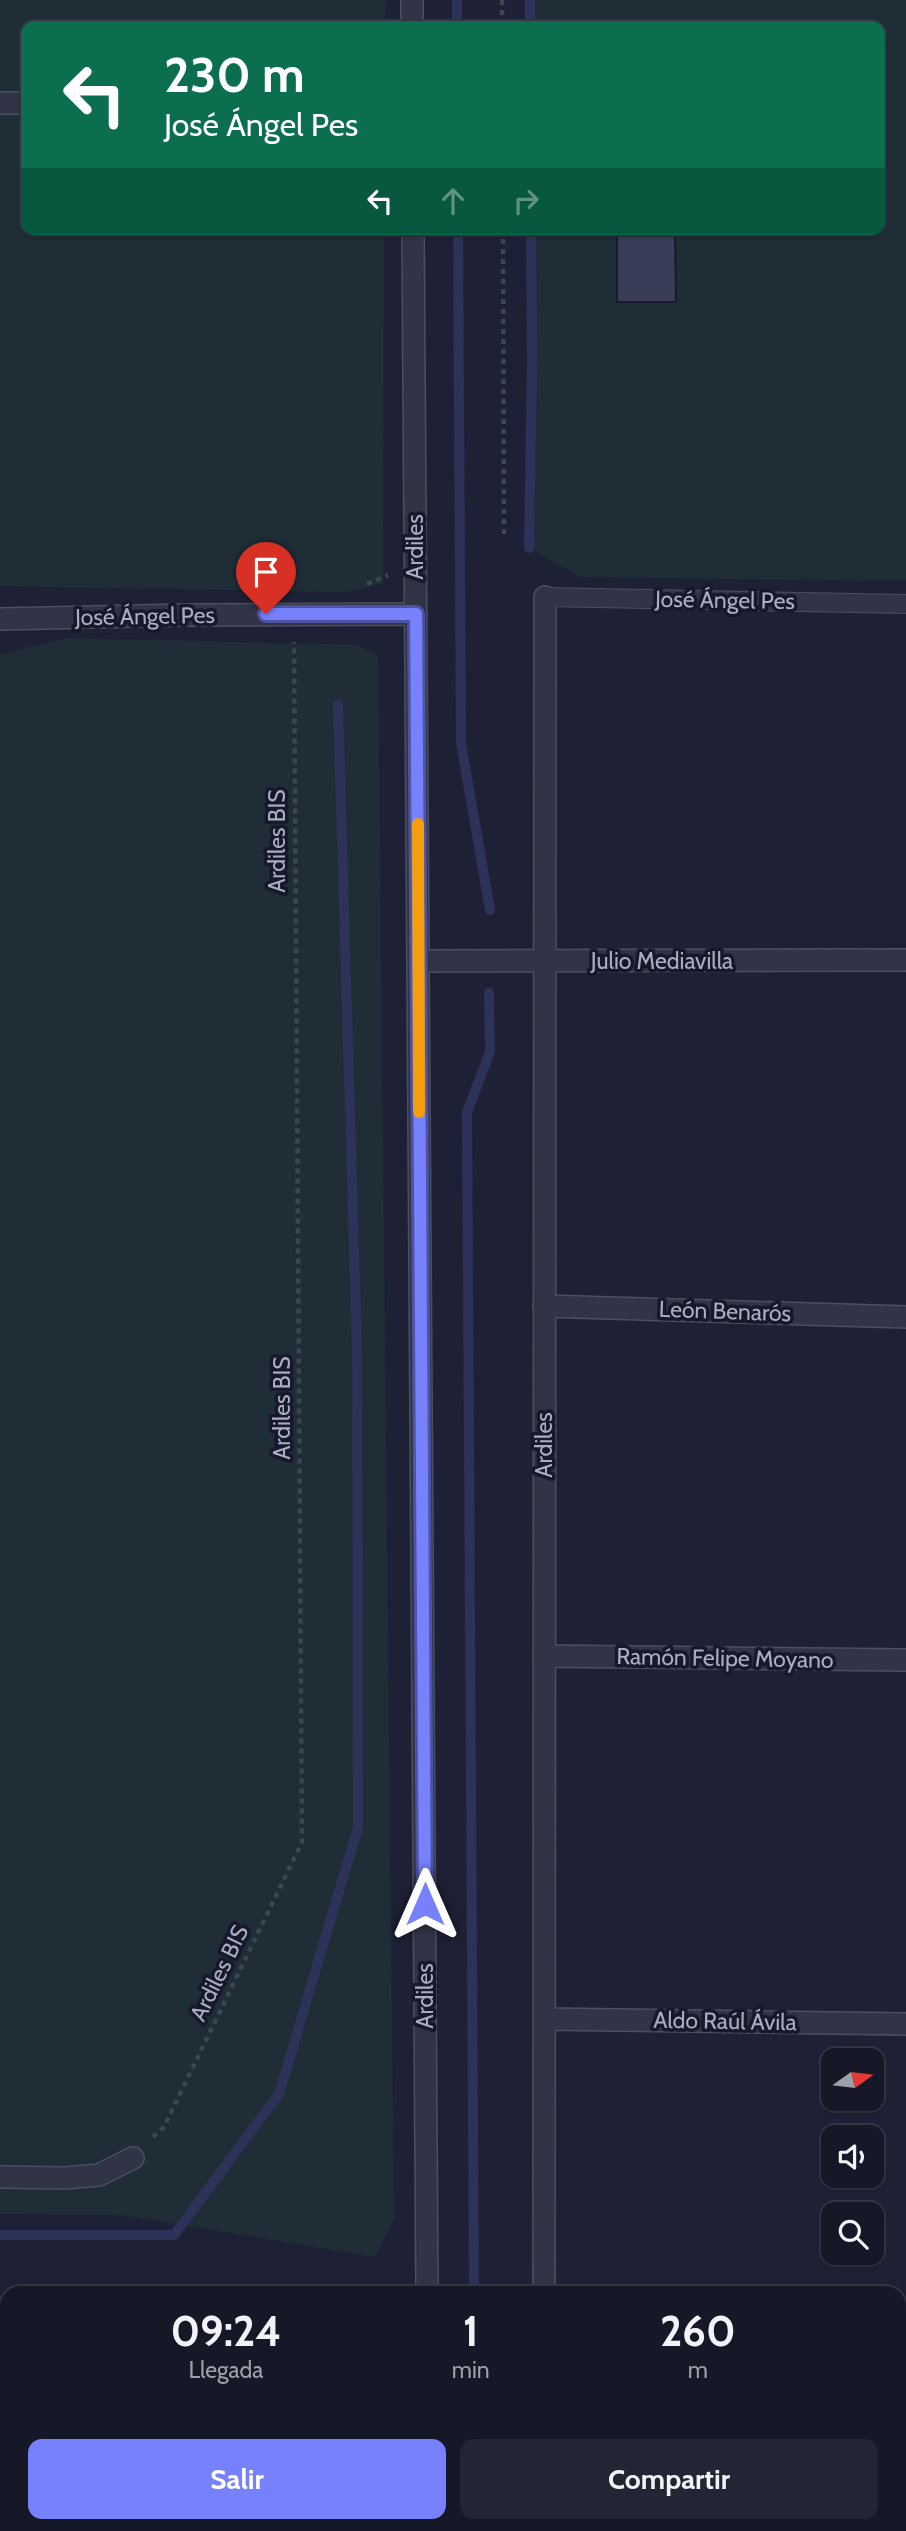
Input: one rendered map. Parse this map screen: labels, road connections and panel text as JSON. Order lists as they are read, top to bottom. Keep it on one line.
{"streets":{"street":["Ardiles","José Ángel Pes","Julio Mediavilla","León Benarós","Ramón Felipe Moyano","Aldo Raúl Ávila"],"path":["Ardiles BIS"]},"crossings":[["Ardiles","José Ángel Pes"],["Ardiles","Julio Mediavilla"],["Ardiles","León Benarós"],["Ardiles","Ramón Felipe Moyano"],["Ardiles","Aldo Raúl Ávila"],["José Ángel Pes","Ardiles BIS"]],"north":"right","page":{"turn":["230 m","José Ángel Pes"],"eta":["09:24","Llegada","1","min","260","m"],"buttons":["Salir","Compartir"]}}
